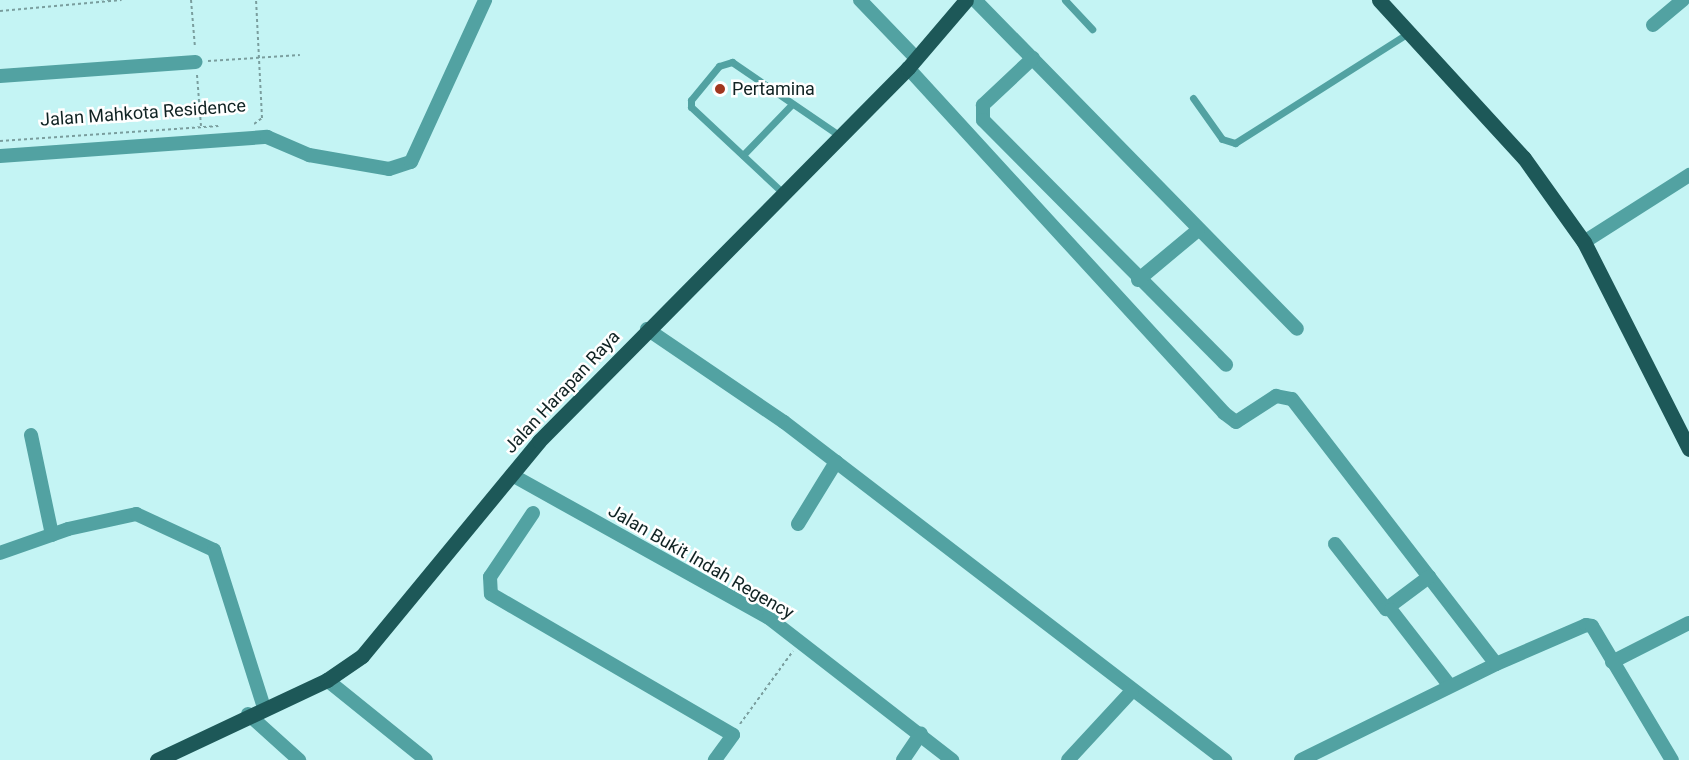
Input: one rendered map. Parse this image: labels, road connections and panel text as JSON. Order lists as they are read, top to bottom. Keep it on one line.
{"streets":{"main road":["Jalan Harapan Raya"],"street":["Jalan Bukit Indah Regency"],"path":["Jalan Mahkota Residence"]},"crossings":[["Jalan Harapan Raya","Jalan Bukit Indah Regency"]],"places":["Pertamina"]}
